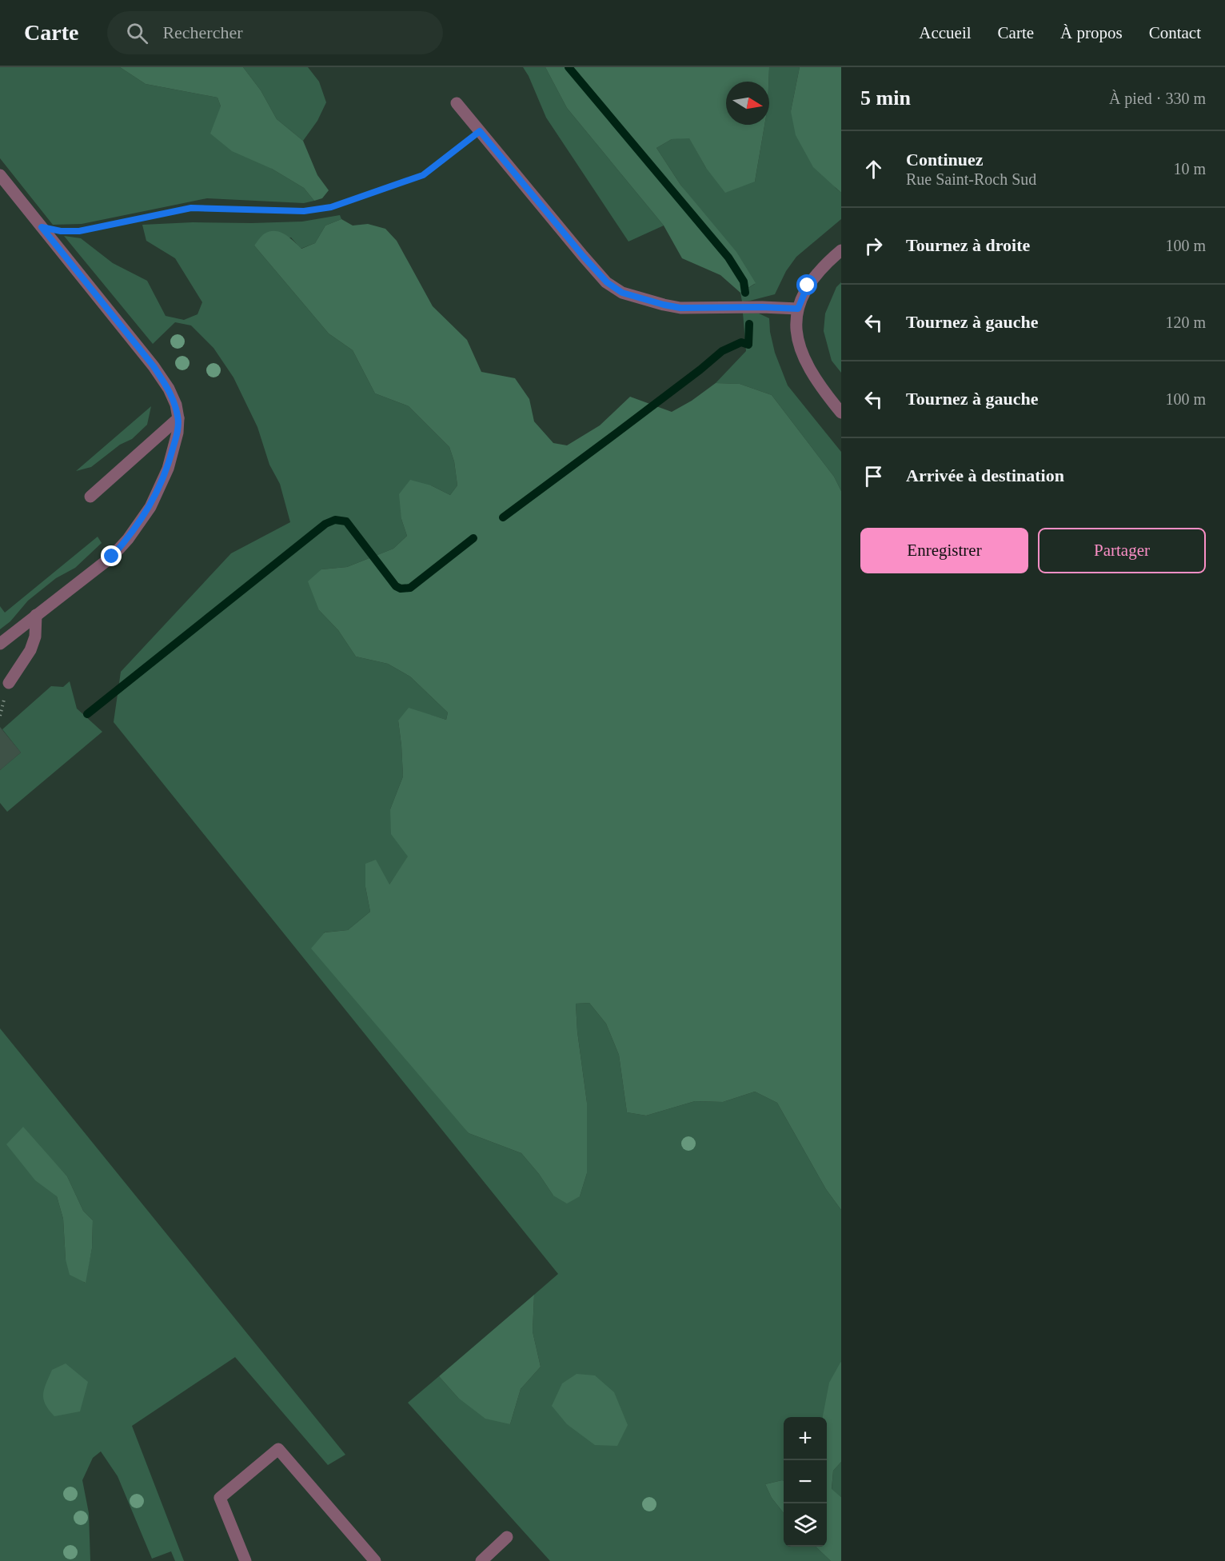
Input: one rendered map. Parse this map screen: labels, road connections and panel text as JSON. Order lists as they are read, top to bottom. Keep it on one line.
{"north":"right","page":{"header":"Carte","search":"Rechercher","nav":["Accueil","Carte","À propos","Contact"],"heading":["5 min","À pied · 330 m"],"list":[["Continuez","Rue Saint-Roch Sud","10 m"],["Tournez à droite","100 m"],["Tournez à gauche","120 m"],["Tournez à gauche","100 m"],"Arrivée à destination"],"buttons":["Enregistrer","Partager"],"map_buttons":["+","−"]}}
